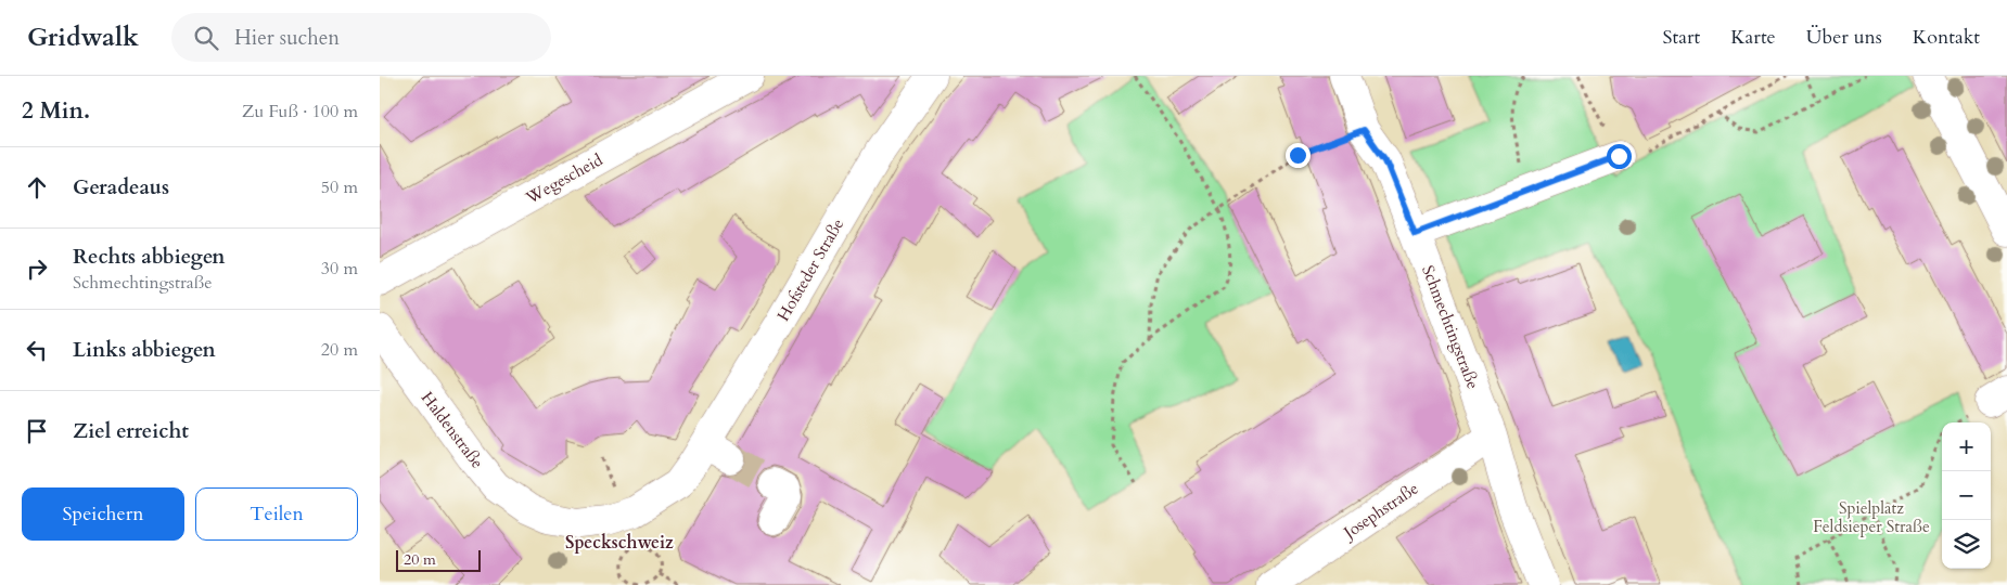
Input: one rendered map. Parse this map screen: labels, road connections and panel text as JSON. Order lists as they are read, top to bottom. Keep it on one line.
{"streets":{"street":["Wegescheid","Hofsteder Straße","Schmechtingstraße","Haldenstraße","Josephstraße"]},"crossings":[["Hofsteder Straße","Haldenstraße"],["Schmechtingstraße","Josephstraße"]],"districts":["Speckschweiz"],"parks":["Spielplatz Feldsieper Straße"],"scale_bar":"20 m","page":{"header":"Gridwalk","search":"Hier suchen","nav":["Start","Karte","Über uns","Kontakt"],"heading":["2 Min.","Zu Fuß · 100 m"],"list":[["Geradeaus","50 m"],["Rechts abbiegen","Schmechtingstraße","30 m"],["Links abbiegen","20 m"],"Ziel erreicht"],"map_buttons":["+","−"],"buttons":["Speichern","Teilen"],"scale":"20 m"}}
